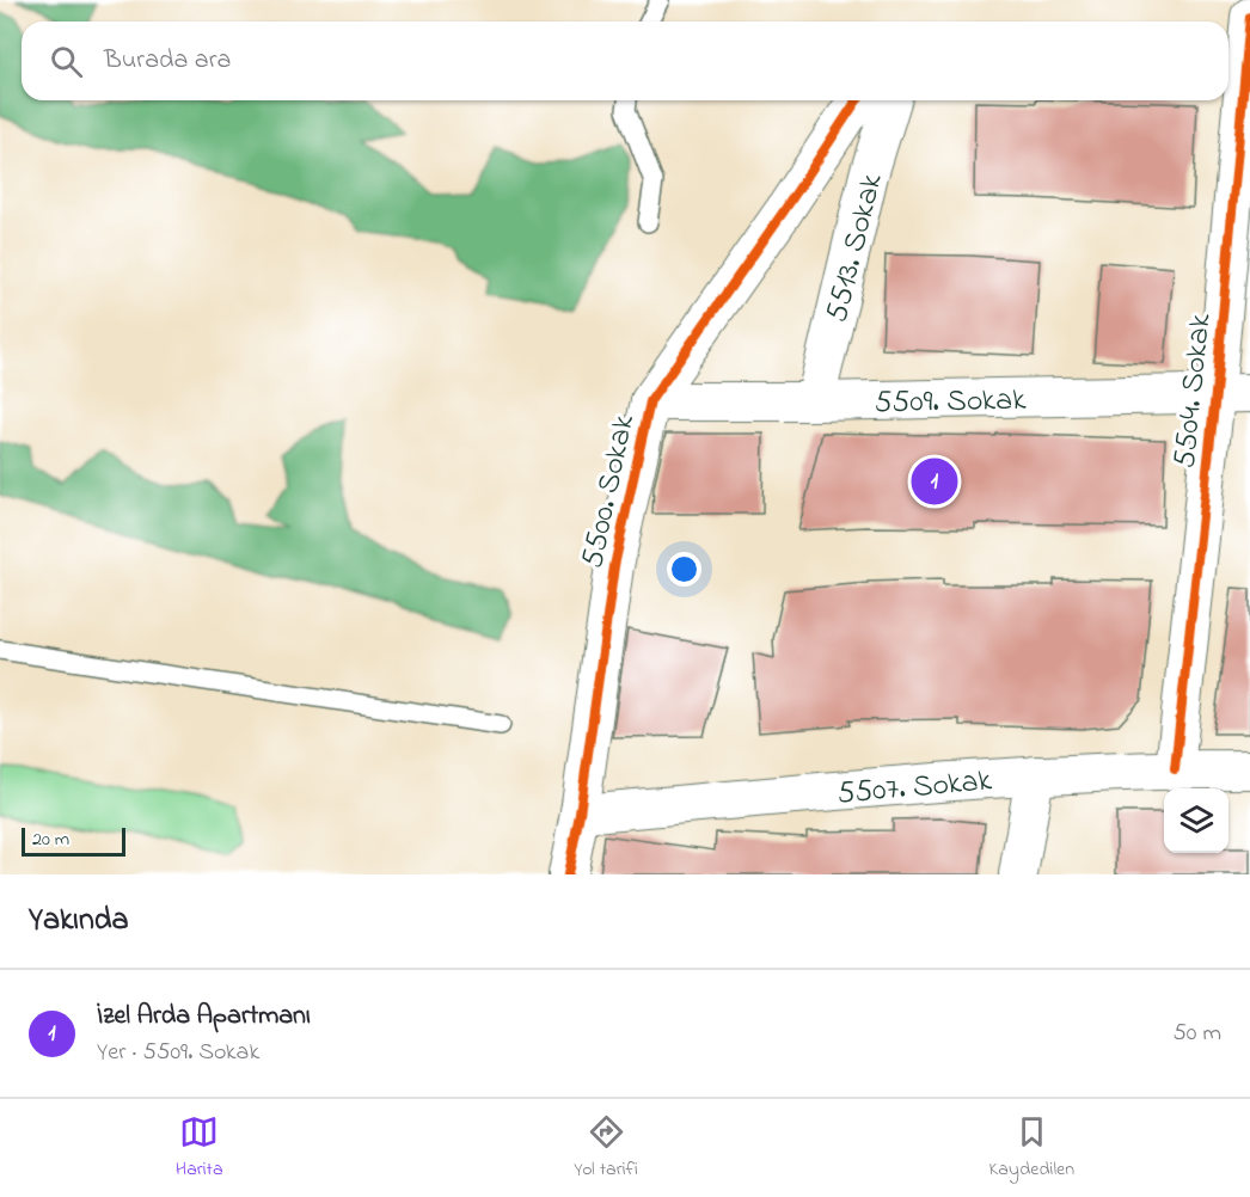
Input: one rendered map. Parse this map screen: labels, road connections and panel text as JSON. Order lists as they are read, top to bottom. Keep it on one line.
{"streets":{"street":["5513. Sokak","5504. Sokak","5509. Sokak","5500. Sokak","5507. Sokak"]},"crossings":[["5513. Sokak","5509. Sokak"],["5504. Sokak","5509. Sokak"],["5504. Sokak","5507. Sokak"],["5509. Sokak","5500. Sokak"],["5500. Sokak","5507. Sokak"]],"scale_bar":"20 m","page":{"search":"Burada ara","pins":"1","scale":"20 m","heading":"Yakında","list":[{"mark":"1","name":"İzel Arda Apartmanı","note":"Yer · 5509. Sokak","value":"50 m"}],"nav":["Harita","Yol tarifi","Kaydedilen"]}}
